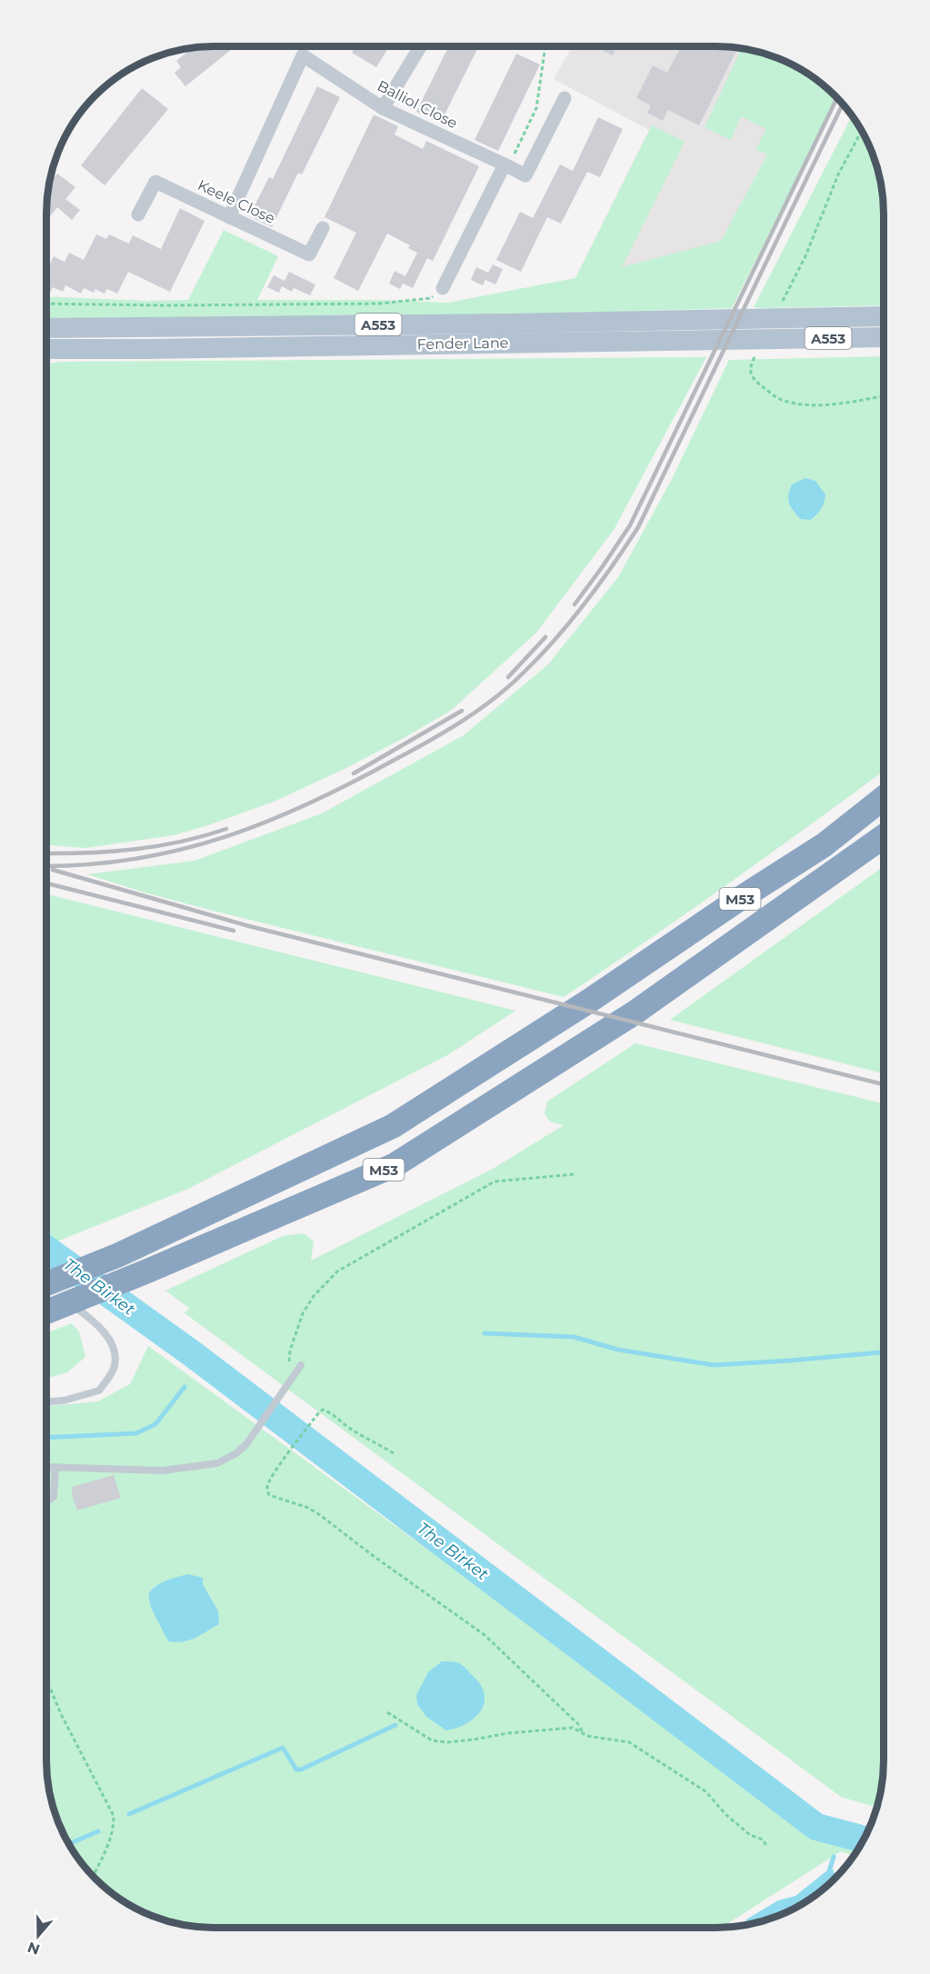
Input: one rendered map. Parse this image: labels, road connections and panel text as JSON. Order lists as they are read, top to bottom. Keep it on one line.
{"streets":{"highway":["M53"],"main road":["A553","Fender Lane"],"street":["Balliol Close","Keele Close"]},"crossings":[["Balliol Close","Keele Close"]],"water":["The Birket"],"north":"bottom"}
